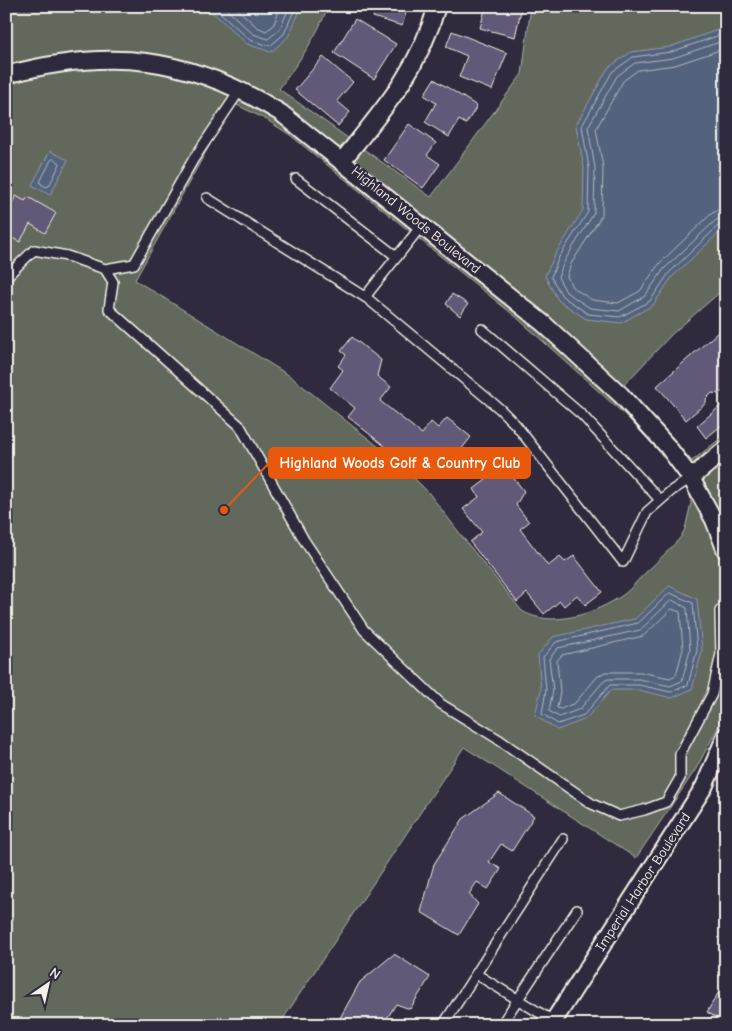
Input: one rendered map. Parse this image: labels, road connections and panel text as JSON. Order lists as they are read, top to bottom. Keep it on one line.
{"streets":{"street":["Highland Woods Boulevard","Imperial Harbor Boulevard"]},"places":["Highland Woods Golf & Country Club"],"north":"top right"}
